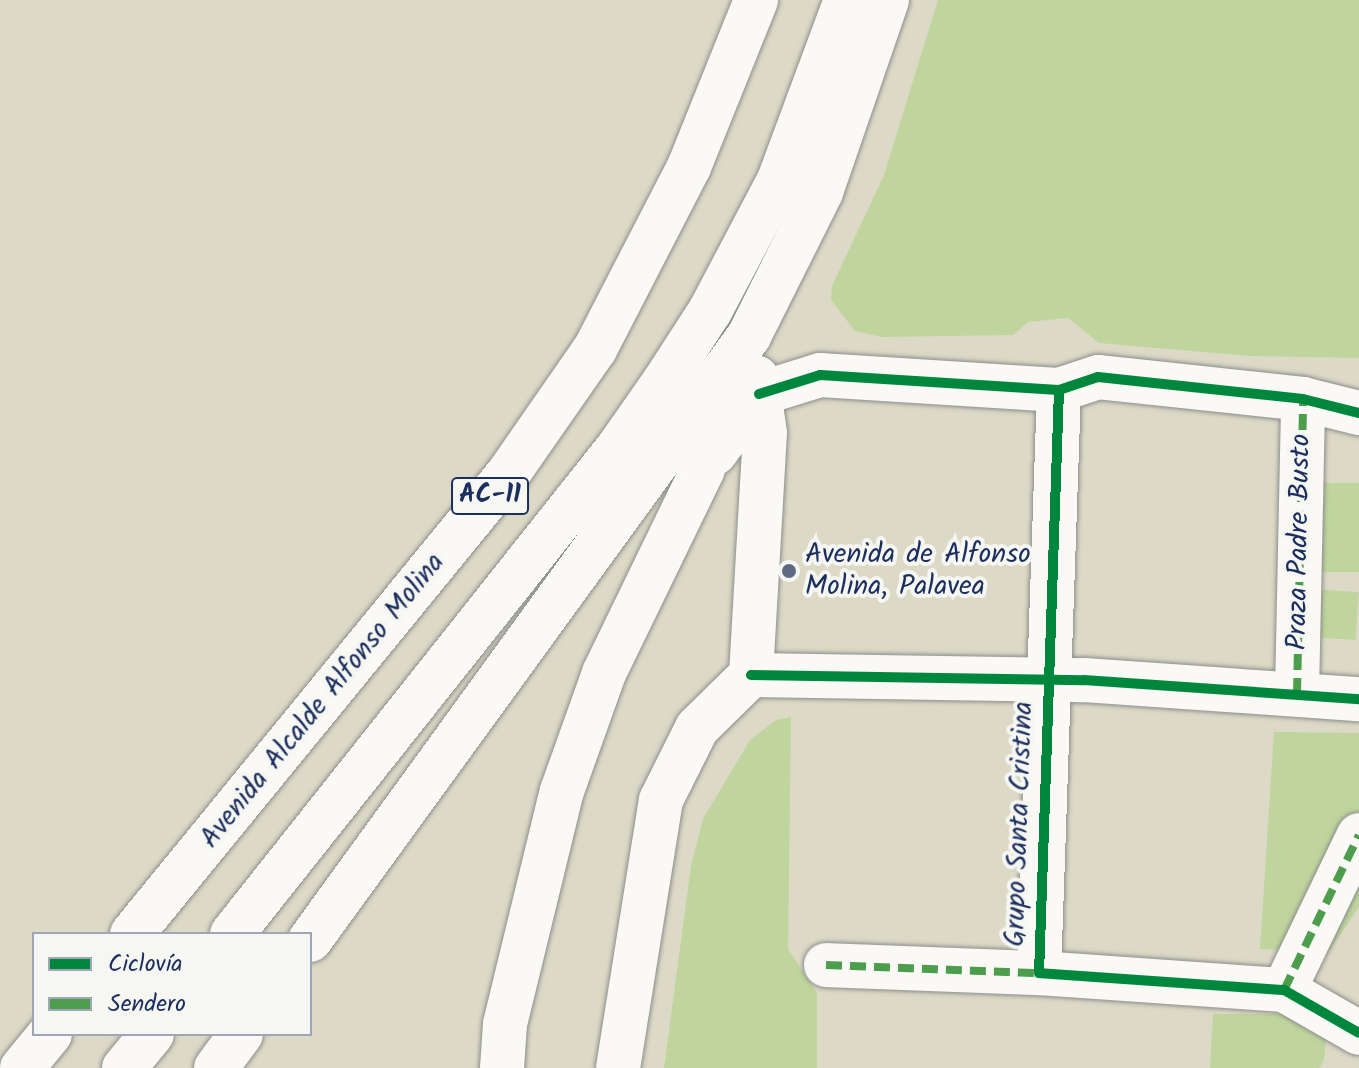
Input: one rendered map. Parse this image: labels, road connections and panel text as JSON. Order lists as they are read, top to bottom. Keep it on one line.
{"streets":{"main road":["AC-11","Praza Padre Busto","Avenida Alcalde Alfonso Molina","Grupo Santa Cristina"]},"crossings":[["Praza Padre Busto","Grupo Santa Cristina"]],"places":["Avenida de Alfonso Molina, Palavea"],"legend":["Ciclovía","Sendero"]}
